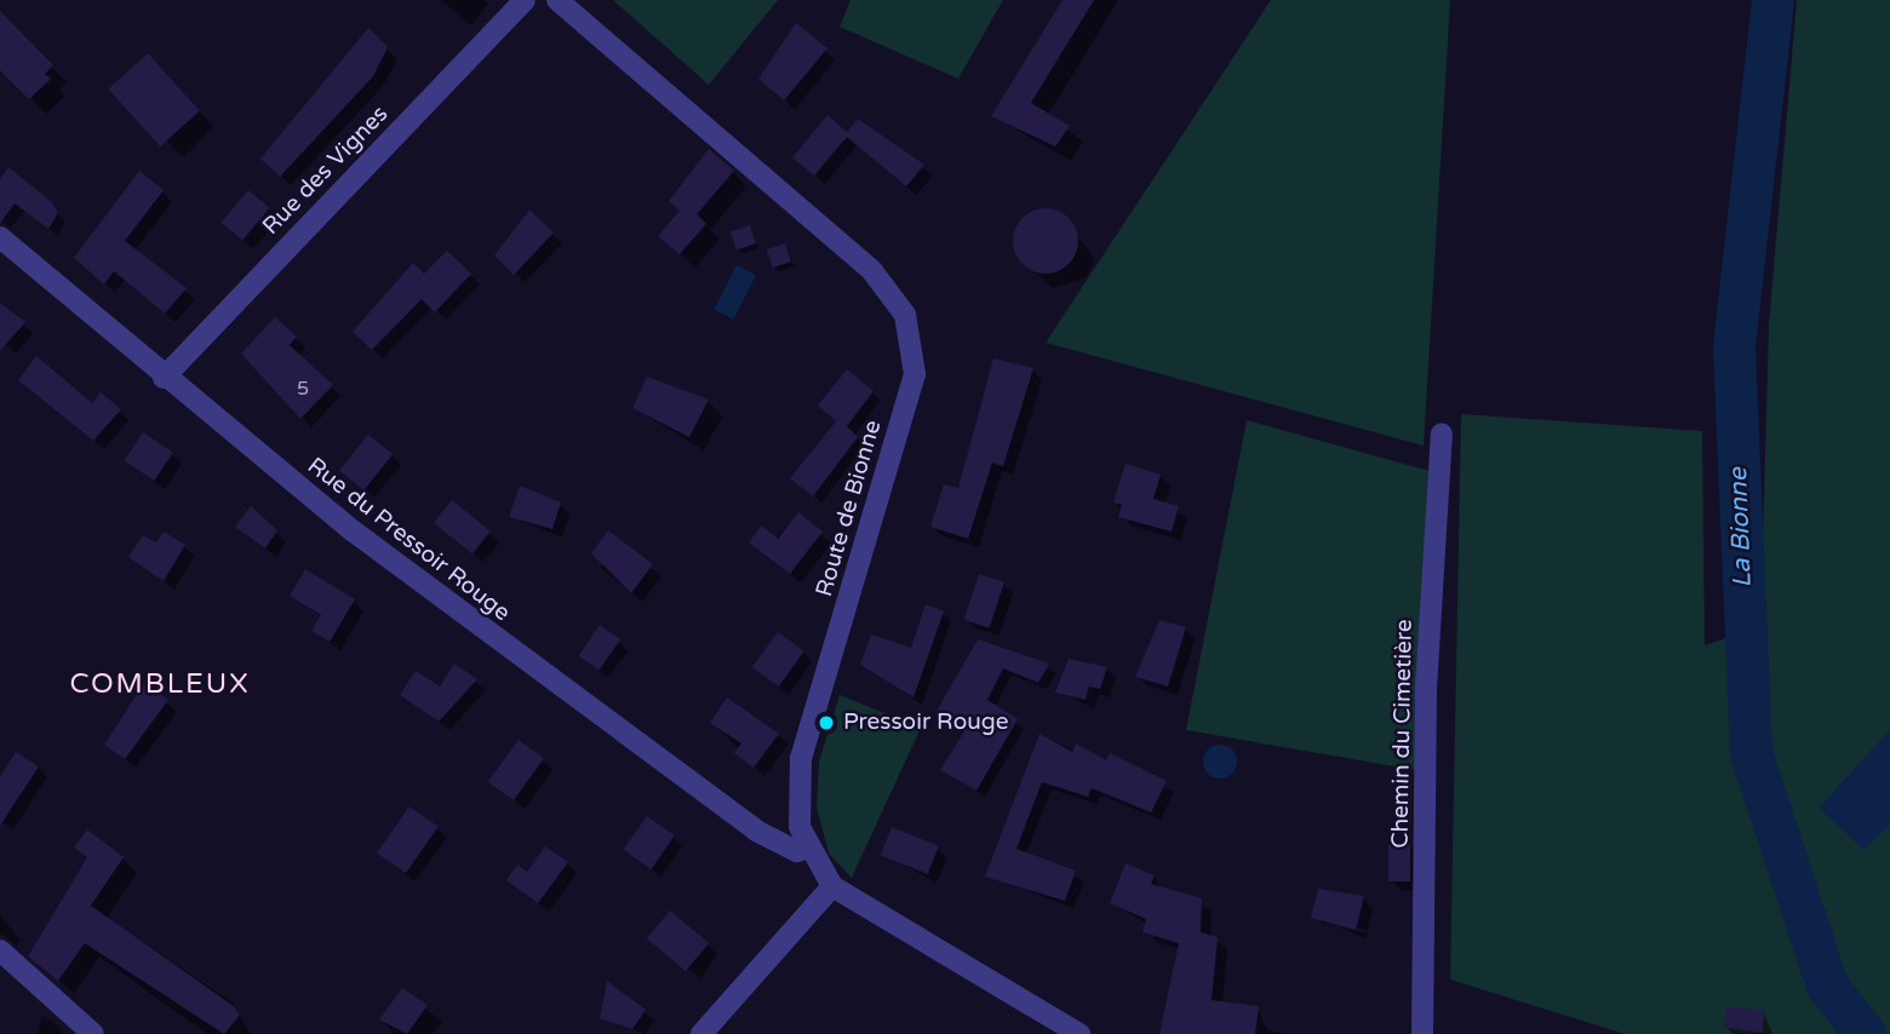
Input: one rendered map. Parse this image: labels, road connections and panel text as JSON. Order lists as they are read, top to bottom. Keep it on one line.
{"streets":{"street":["Rue des Vignes","Route de Bionne","Rue du Pressoir Rouge","Chemin du Cimetière"]},"crossings":[["Rue des Vignes","Rue du Pressoir Rouge"],["Route de Bionne","Rue du Pressoir Rouge"]],"districts":["COMBLEUX"],"water":["La Bionne"],"places":["Pressoir Rouge"],"house_numbers":["5"]}
